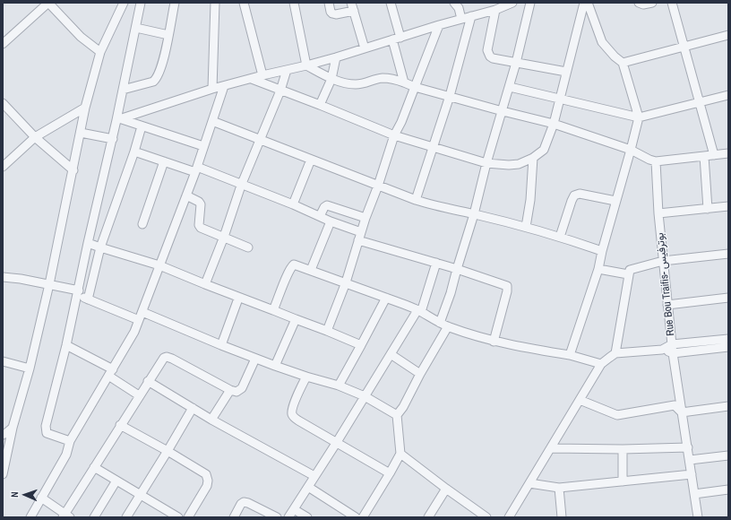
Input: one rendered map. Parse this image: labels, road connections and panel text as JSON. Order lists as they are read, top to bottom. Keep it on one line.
{"streets":{"street":["Rue Bou Traifis- بوترفيس"]},"north":"left"}
